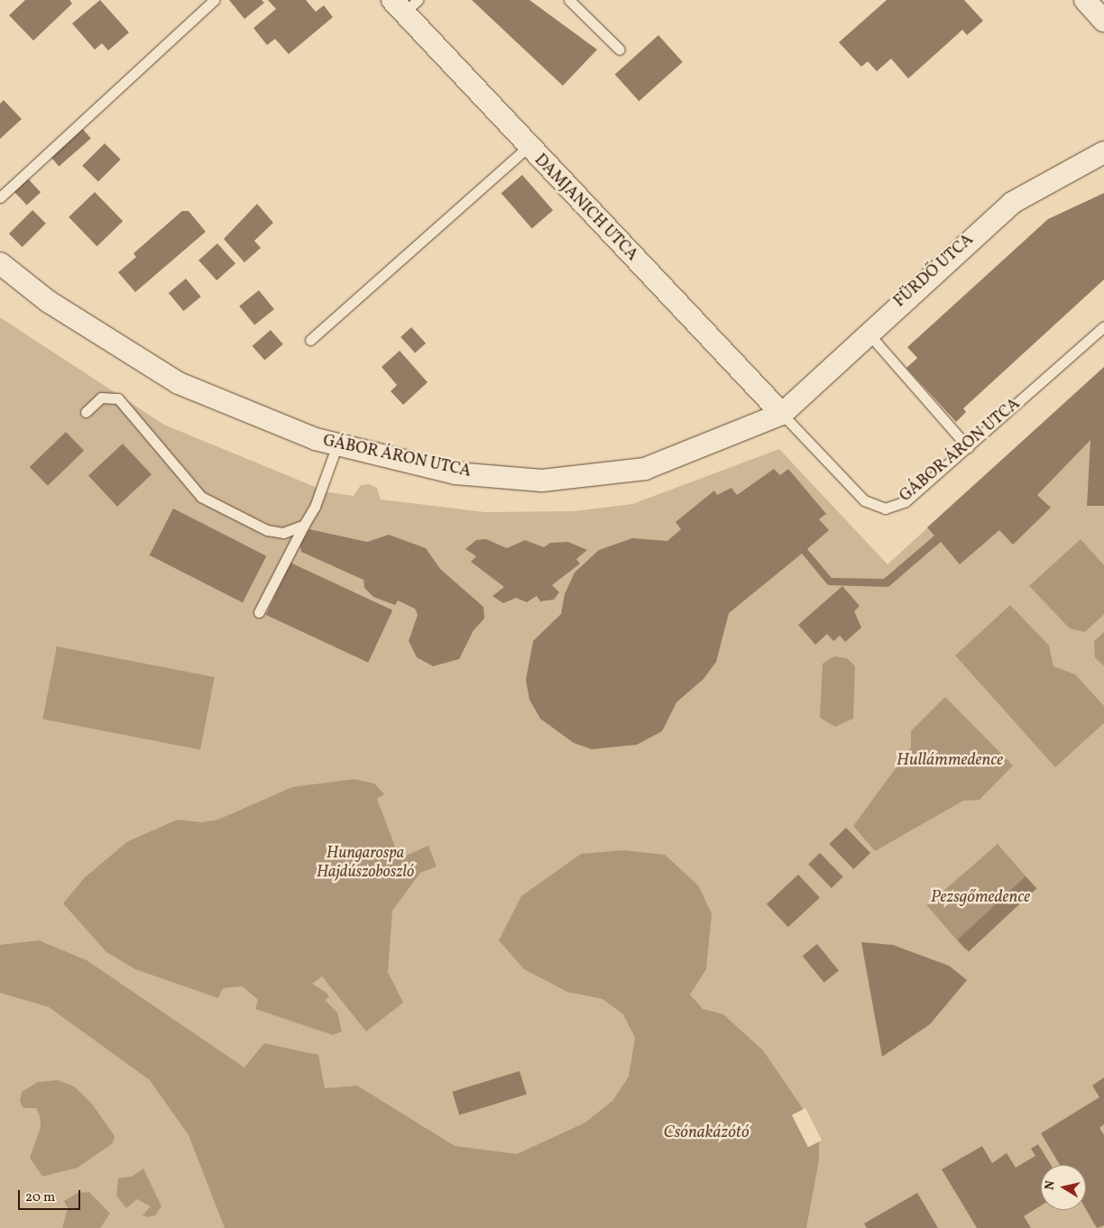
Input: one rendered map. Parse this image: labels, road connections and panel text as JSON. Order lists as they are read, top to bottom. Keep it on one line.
{"streets":{"street":["DAMJANICH UTCA","FÜRDŐ UTCA","GÁBOR ÁRON UTCA"]},"crossings":[["DAMJANICH UTCA","FÜRDŐ UTCA"],["DAMJANICH UTCA","GÁBOR ÁRON UTCA"],["FÜRDŐ UTCA","GÁBOR ÁRON UTCA"]],"water":["Hullámmedence","Pezsgőmedence","Csónakázótó"],"parks":["Hungarospa Hajdúszoboszló"],"scale_bar":"20 m","north":"left"}
